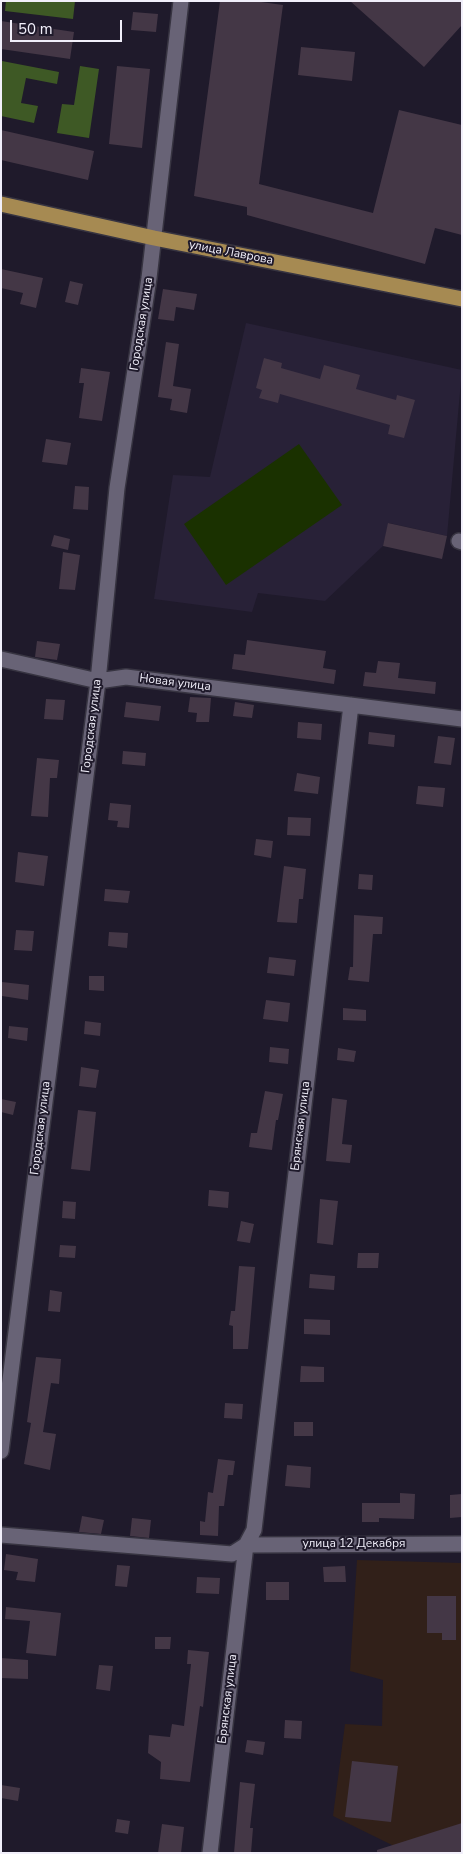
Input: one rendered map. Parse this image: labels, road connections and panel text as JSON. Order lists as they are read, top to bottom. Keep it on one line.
{"streets":{"main road":["улица Лаврова"],"street":["Городская улица","Новая улица","Брянская улица","улица 12 Декабря"]},"crossings":[["улица Лаврова","Городская улица"],["Городская улица","Новая улица"],["Новая улица","Брянская улица"],["Брянская улица","улица 12 Декабря"]],"scale_bar":"50 m"}
